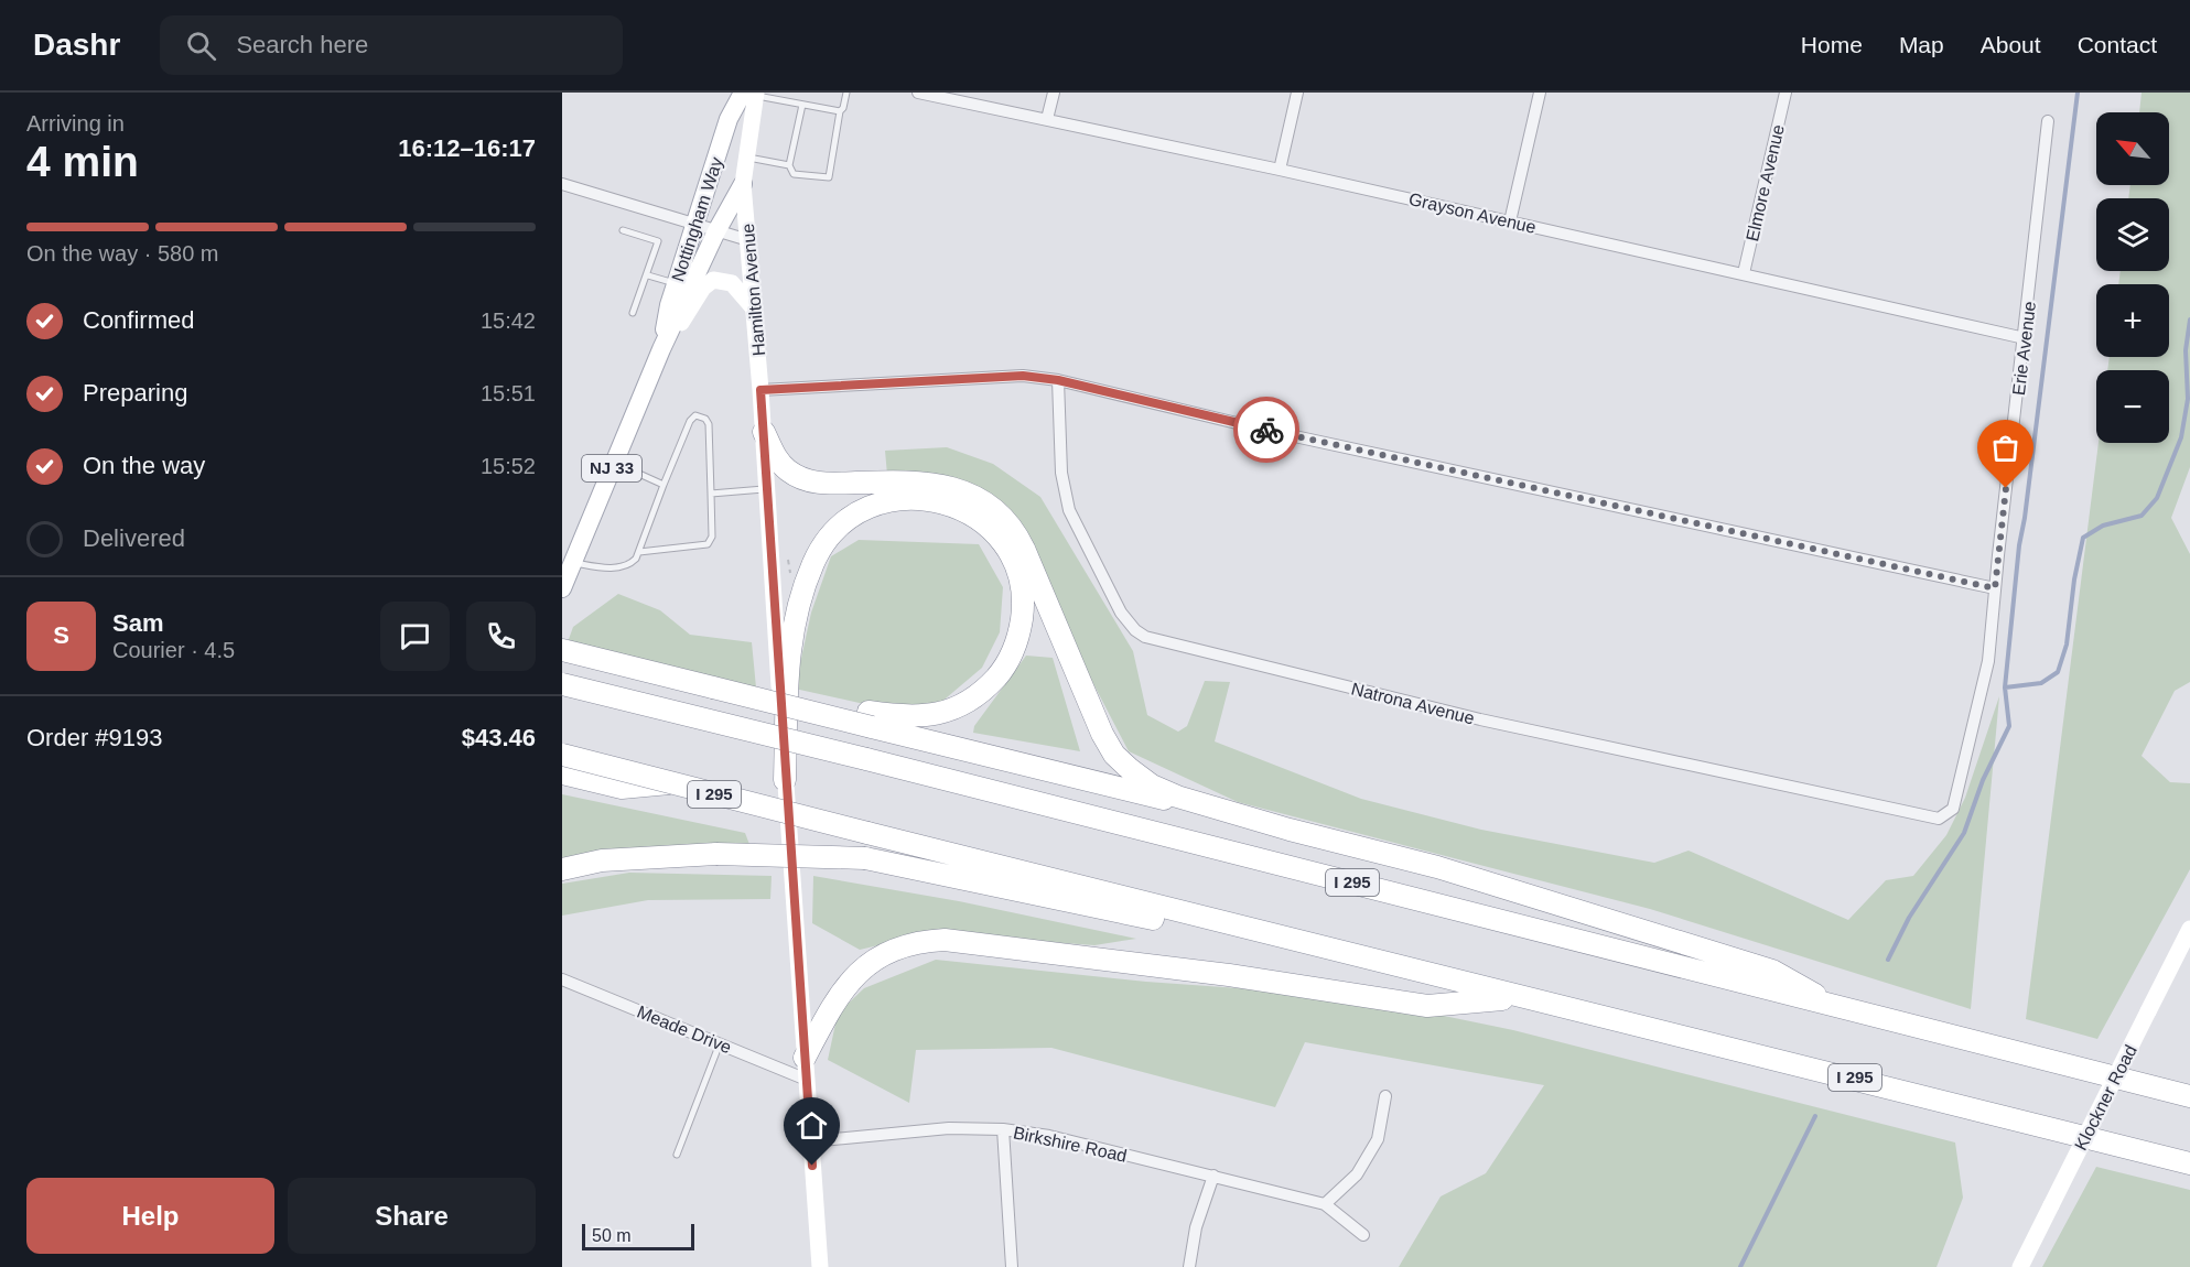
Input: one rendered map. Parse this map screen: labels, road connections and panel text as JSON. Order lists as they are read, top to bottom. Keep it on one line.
{"streets":{"highway":["I 295"],"main road":["Nottingham Way","Hamilton Avenue","NJ 33","Klockner Road"],"street":["Elmore Avenue","Grayson Avenue","Erie Avenue","Natrona Avenue","Meade Drive","Birkshire Road"]},"crossings":[["Elmore Avenue","Grayson Avenue"],["Grayson Avenue","Erie Avenue"],["Nottingham Way","Hamilton Avenue"],["Hamilton Avenue","Meade Drive"],["Hamilton Avenue","Birkshire Road"],["Erie Avenue","Natrona Avenue"]],"scale_bar":"50 m","north":"top left","page":{"header":"Dashr","search":"Search here","nav":["Home","Map","About","Contact"],"heading":["4 min","Arriving in","16:12–16:17"],"panel":["Sam","Courier · 4.5","Order #9193","$43.46"],"map_buttons":["+","−"],"bar":"On the way · 580 m","list":[["Confirmed","15:42"],["Preparing","15:51"],["On the way","15:52"],"Delivered"],"round":"S","buttons":["Help","Share"],"scale":"50 m"}}
